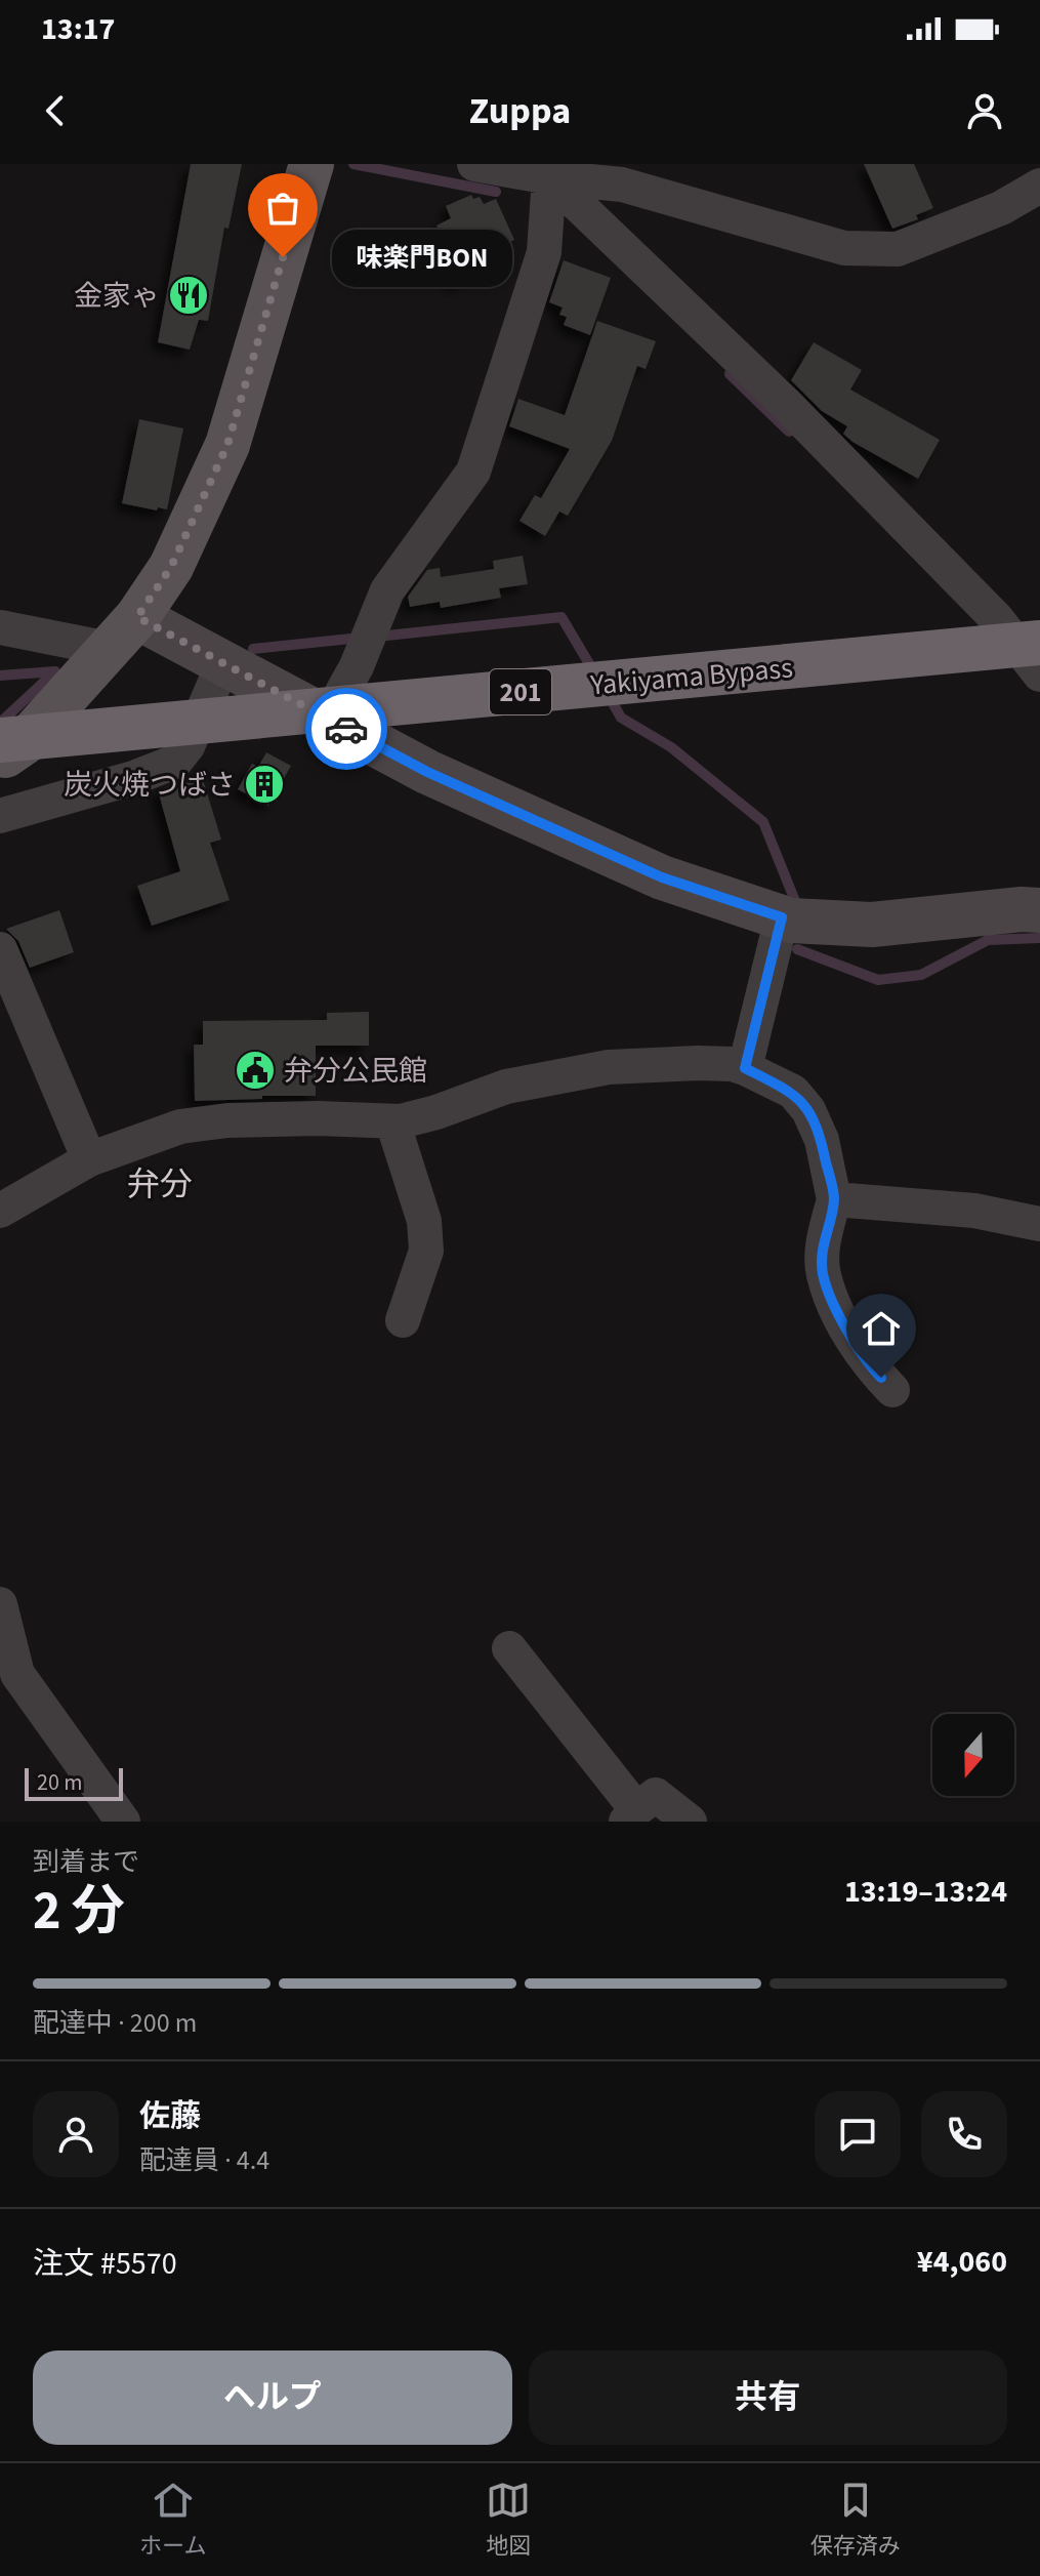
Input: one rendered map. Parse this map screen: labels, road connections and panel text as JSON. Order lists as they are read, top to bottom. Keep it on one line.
{"streets":{"highway":["Yakiyama Bypass","201"]},"districts":["弁分"],"places":{"other":["味楽門BON"],"restaurant":["金家ゃ"],"building":["炭火焼つばさ"],"public building":["弁分公民館"]},"scale_bar":"20 m","north":"bottom","page":{"status":"13:17","header":"Zuppa","bubble":"味楽門BON","scale":"20 m","heading":["2 分","到着まで","13:19–13:24"],"panel":["佐藤","配達員 · 4.4","注文 #5570","¥4,060"],"bar":"配達中 · 200 m","buttons":["ヘルプ","共有"],"tabs":["ホーム","地図","保存済み"]}}
